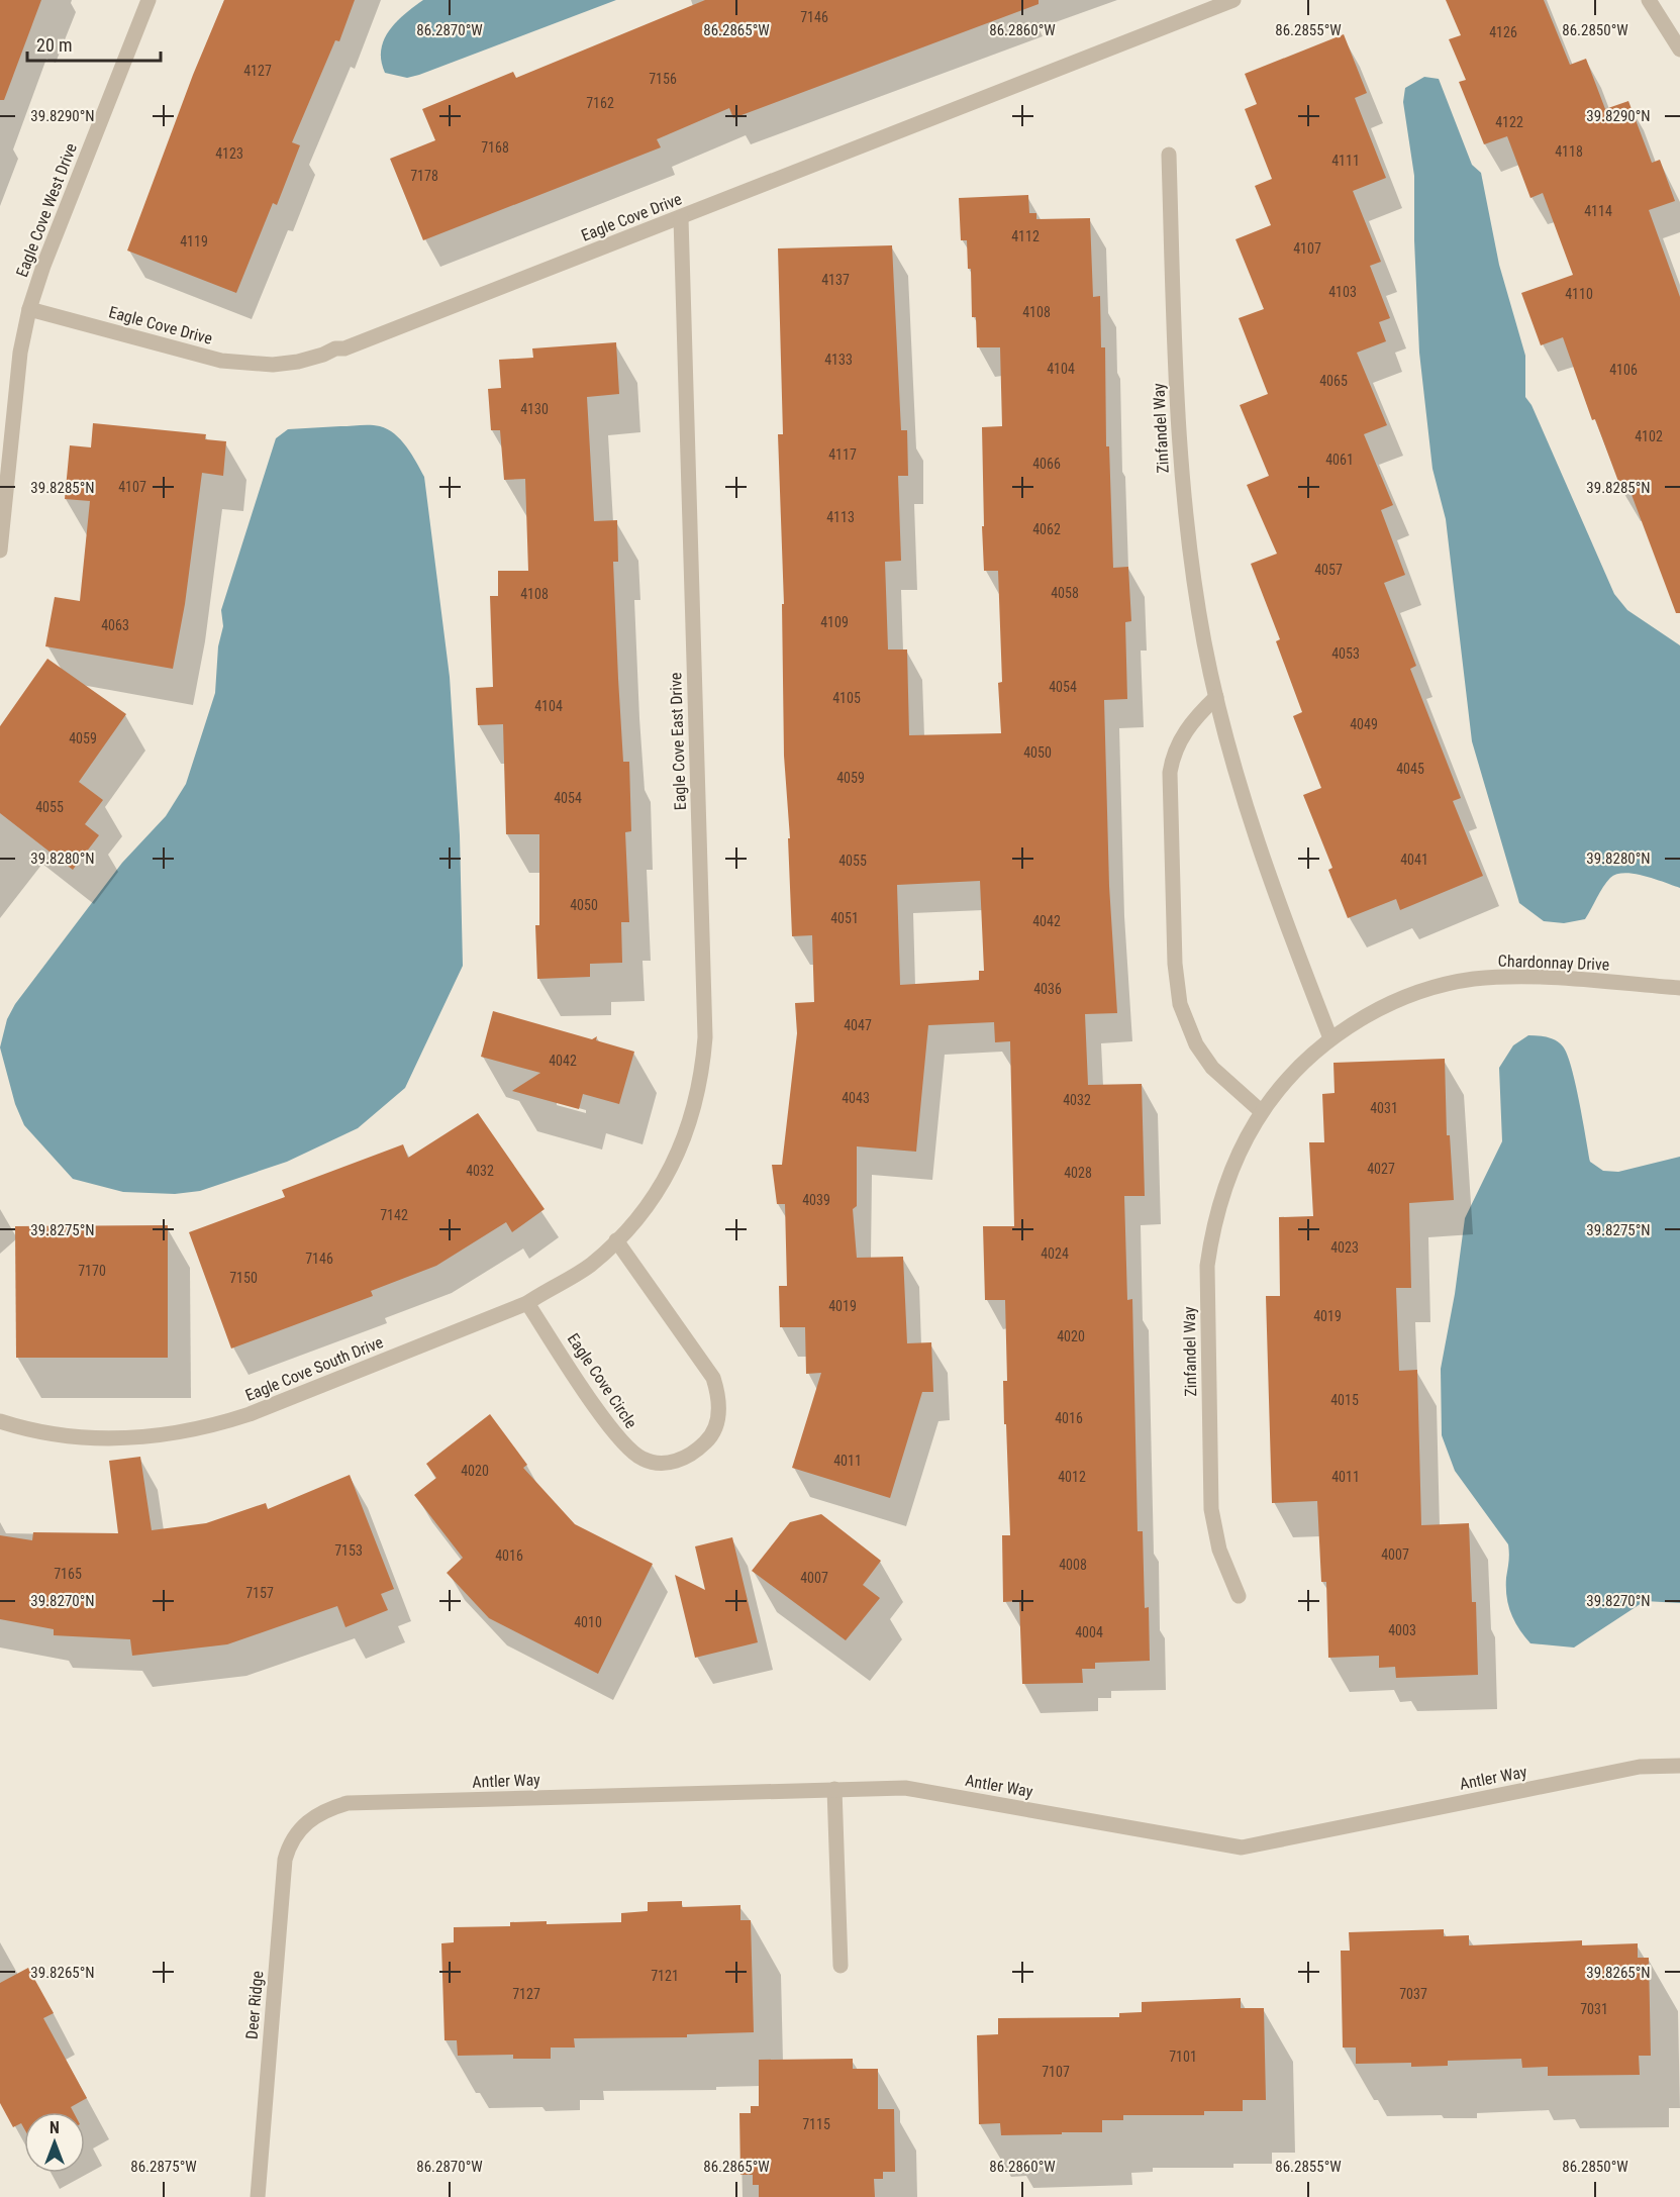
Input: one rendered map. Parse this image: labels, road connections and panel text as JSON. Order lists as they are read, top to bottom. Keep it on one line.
{"streets":{"street":["Eagle Cove West Drive","Eagle Cove Drive","Zinfandel Way","Eagle Cove East Drive","Chardonnay Drive","Eagle Cove South Drive","Eagle Cove Circle","Antler Way","Deer Ridge"]},"crossings":[["Eagle Cove West Drive","Eagle Cove Drive"],["Eagle Cove Drive","Eagle Cove East Drive"],["Zinfandel Way","Chardonnay Drive"],["Eagle Cove East Drive","Eagle Cove South Drive"],["Eagle Cove East Drive","Eagle Cove Circle"],["Eagle Cove South Drive","Eagle Cove Circle"],["Antler Way","Deer Ridge"]],"house_numbers":["7146","4126","4127","7156","7162","4122","7168","4118","4123","4111","7178","4114","4112","4119","4107","4137","4103","4110","4108","4133","4104","4106","4065","4130","4102","4117","4061","4066","4107","4113","4062","4057","4058","4108","4109","4063","4053","4054","4105","4104","4049","4059","4050","4045","4059","4054","4055","4041","4055","4050","4051","4042","4036","4047","4042","4043","4032","4031","4027","4032","4028","4039","7142","4023","4024","7146","7170","7150","4019","4019","4020","4015","4016","4011","4020","4012","4011","7153","4007","4016","4008","7165","4007","7157","4010","4003","4004","7121","7127","7037","7031","7101","7107","7115"],"scale_bar":"20 m","north":"top","coordinates":["86.2870°W","86.2865°W","86.2860°W","86.2855°W","86.2850°W","39.8290°N","39.8285°N","39.8280°N","39.8275°N","39.8270°N","39.8265°N","86.2875°W"]}
